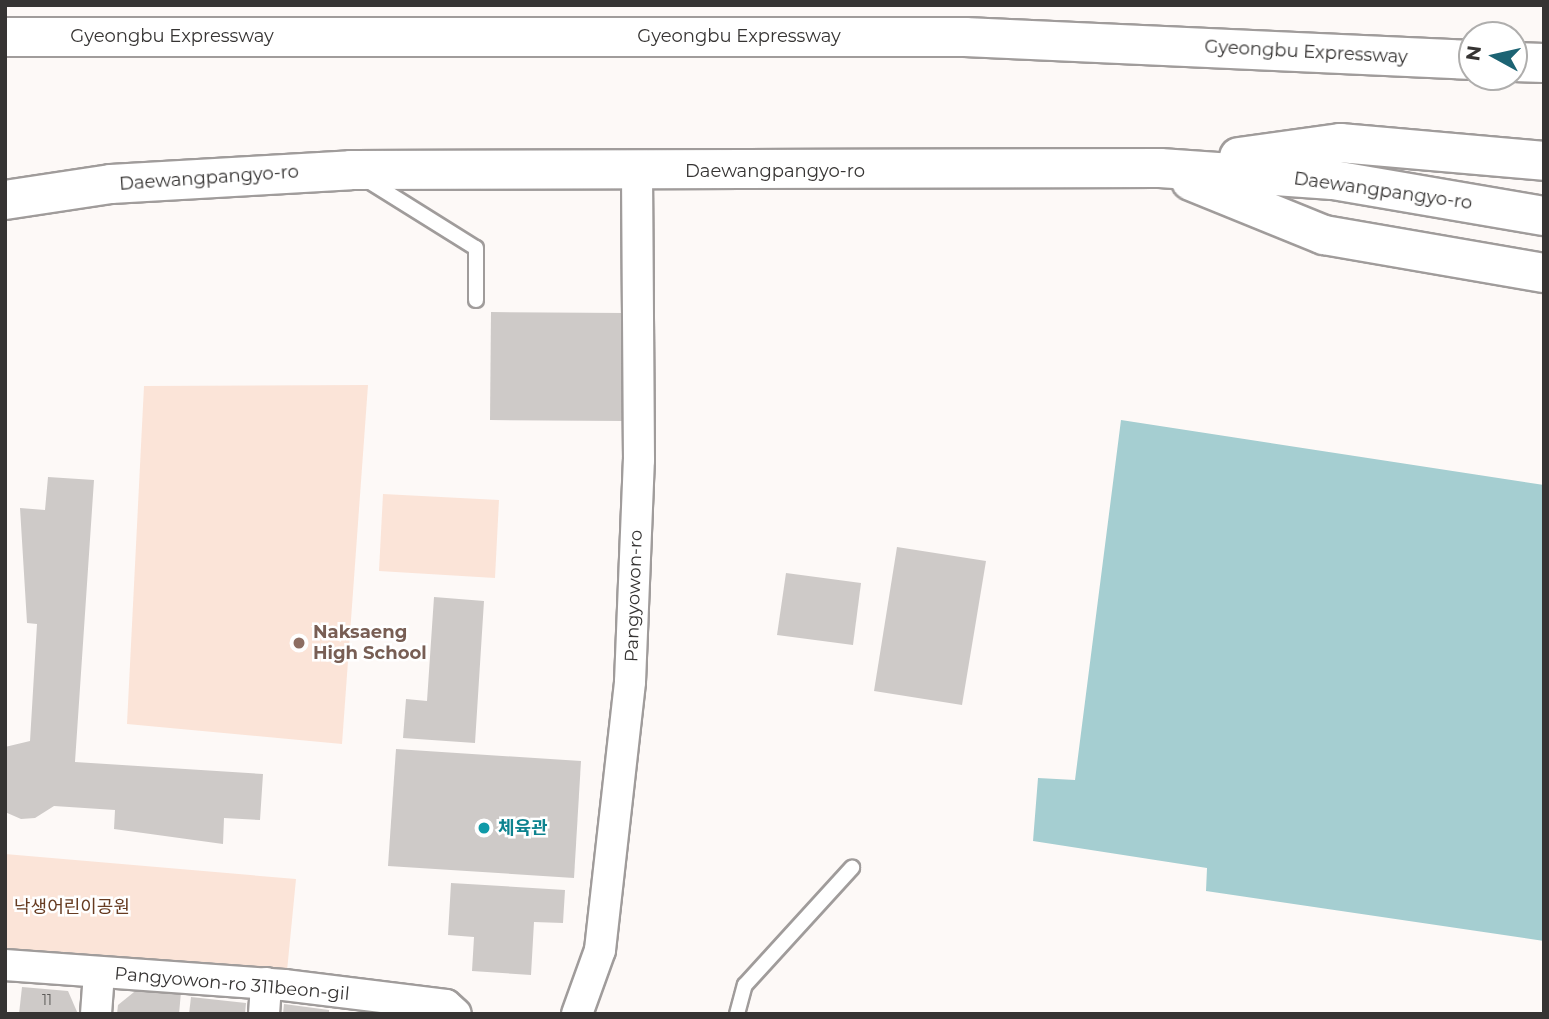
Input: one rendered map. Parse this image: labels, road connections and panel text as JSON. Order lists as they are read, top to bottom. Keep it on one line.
{"streets":{"main road":["Gyeongbu Expressway","Daewangpangyo-ro"],"street":["Pangyowon-ro","Pangyowon-ro 311beon-gil"]},"crossings":[["Daewangpangyo-ro","Pangyowon-ro"]],"parks":["낙생어린이공원"],"places":["Naksaeng High School","체육관"],"house_numbers":["11"],"north":"left"}
